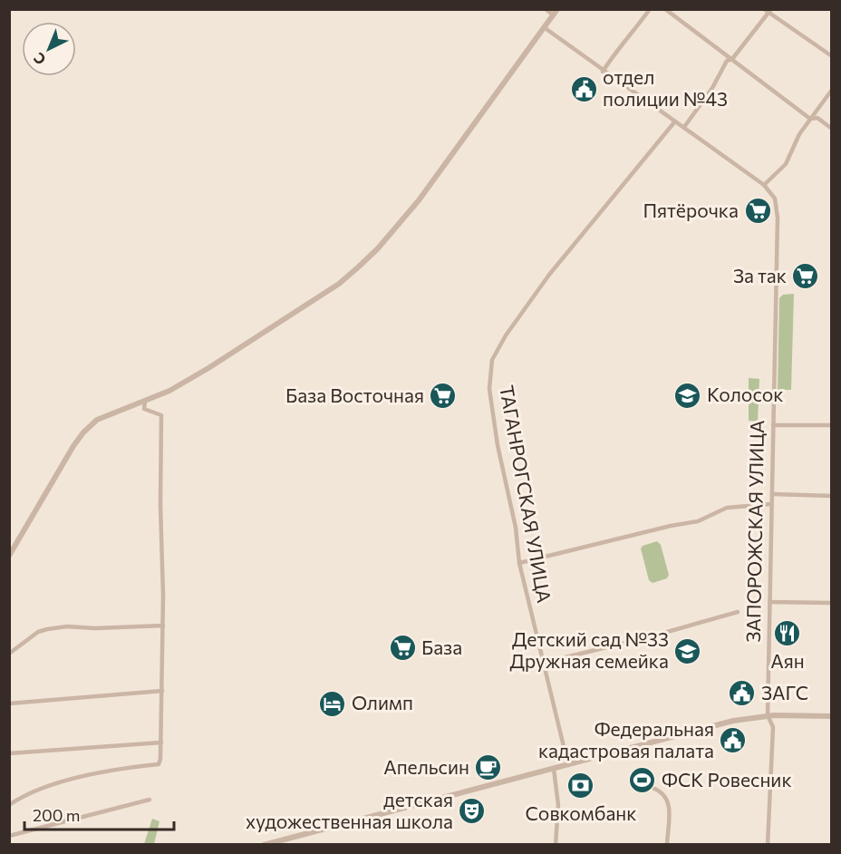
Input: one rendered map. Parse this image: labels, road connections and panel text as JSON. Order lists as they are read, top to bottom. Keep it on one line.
{"streets":{"street":["ТАГАНРОГСКАЯ УЛИЦА","ЗАПОРОЖСКАЯ УЛИЦА"]},"places":{"public building":["отдел полиции №43","ЗАГС","Федеральная кадастровая палата"],"supermarket":["Пятёрочка","За так","База Восточная","База"],"school or university":["Колосок","Детский сад №33 Дружная семейка"],"restaurant":["Аян"],"hotel":["Олимп"],"cafe":["Апельсин"],"sports":["ФСК Ровесник"],"bank":["Совкомбанк"],"theatre":["детская художественная школа"]},"scale_bar":"200 m","north":"bottom left"}
